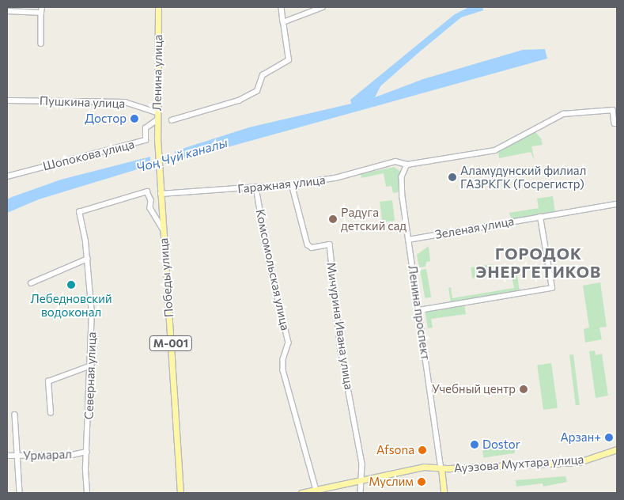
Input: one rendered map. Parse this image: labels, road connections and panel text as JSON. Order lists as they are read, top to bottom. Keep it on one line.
{"streets":{"main road":["Ленина улица","Победы улица","М-001","Ауэзова Мухтара улица"],"street":["Пушкина улица","Шопокова улица","Гаражная улица","Зеленая улица","Комсомольская улица","Ленина проспект","Мичурина Ивана улица","Северная улица","Урмарал"]},"crossings":[["Ленина улица","Пушкина улица"],["Ленина улица","Шопокова улица"],["Ленина улица","Победы улица"],["Гаражная улица","Комсомольская улица"],["Гаражная улица","Победы улица"],["Гаражная улица","Ленина проспект"],["Гаражная улица","Мичурина Ивана улица"],["Зеленая улица","Ленина проспект"],["Комсомольская улица","Ауэзова Мухтара улица"],["Победы улица","Северная улица"],["Ленина проспект","Ауэзова Мухтара улица"],["Мичурина Ивана улица","Ауэзова Мухтара улица"],["Северная улица","Урмарал"]],"districts":["ГОРОДОК ЭНЕРГЕТИКОВ"],"water":["Чоң Чүй каналы"],"places":["Достор","Аламудунский филиал ГАЗРКГК (Госрегистр)","Радуга детский сад","Лебедновский водоконал","Учебный центр","Арзан+","Dostor","Afsona","Муслим"]}
